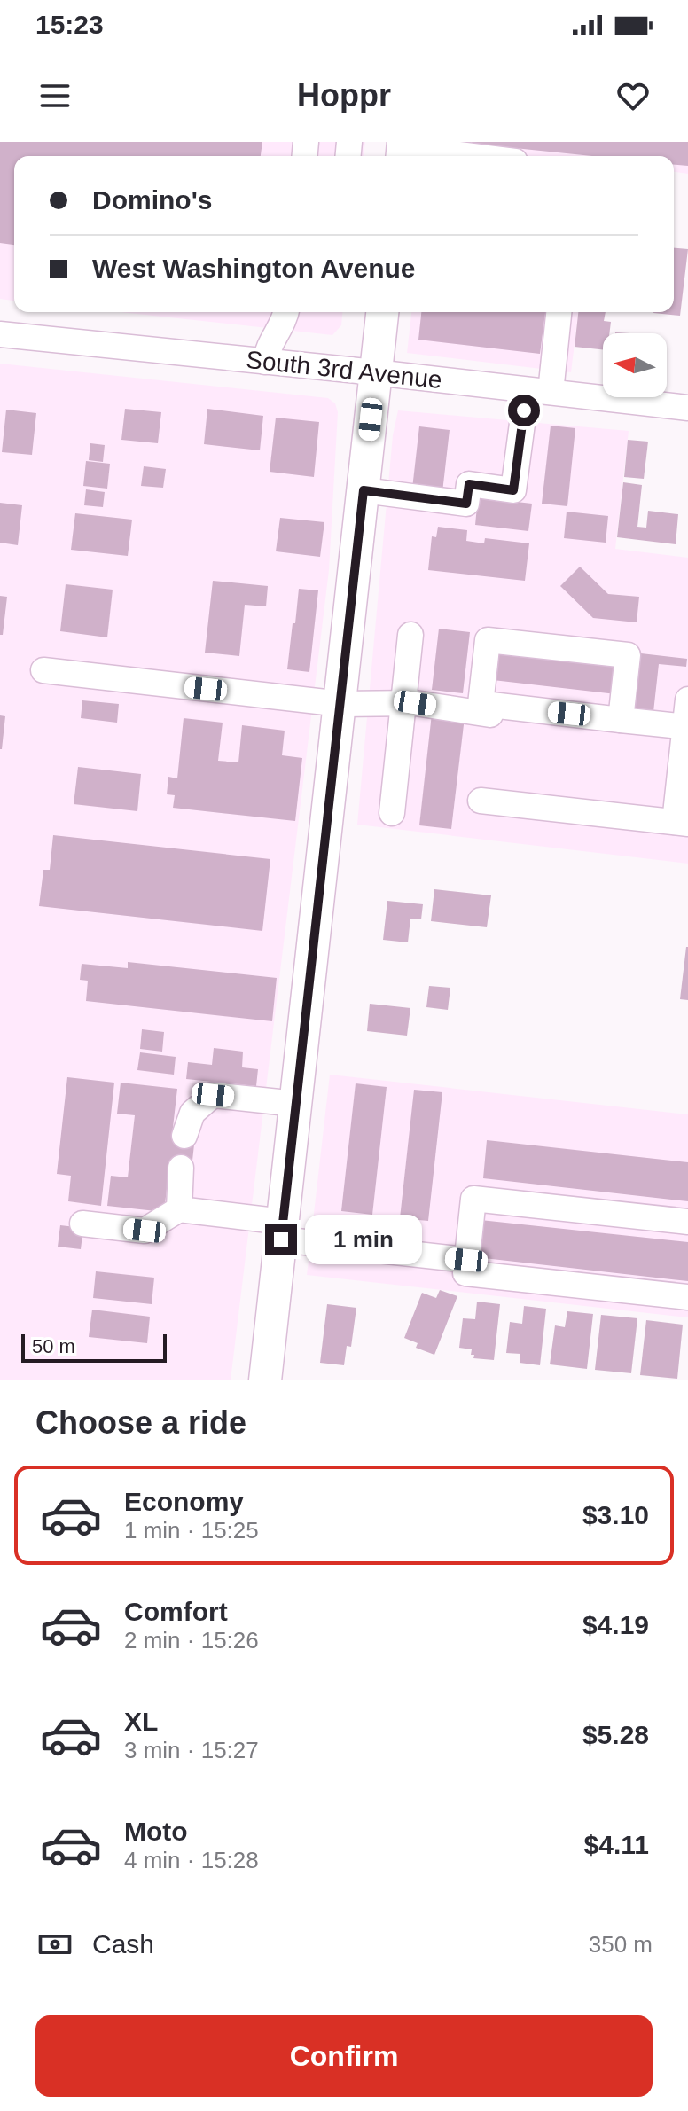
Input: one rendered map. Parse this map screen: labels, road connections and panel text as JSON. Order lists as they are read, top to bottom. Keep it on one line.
{"streets":{"street":["South 3rd Avenue"]},"scale_bar":"50 m","north":"left","page":{"status":"15:23","header":"Hoppr","banner":["Domino's","West Washington Avenue"],"bubble":"1 min","scale":"50 m","heading":"Choose a ride","list":[{"name":"Economy","note":"1 min · 15:25","value":"$3.10"},{"name":"Comfort","note":"2 min · 15:26","value":"$4.19"},{"name":"XL","note":"3 min · 15:27","value":"$5.28"},{"name":"Moto","note":"4 min · 15:28","value":"$4.11"}],"pay":["Cash","350 m"],"buttons":"Confirm"}}
